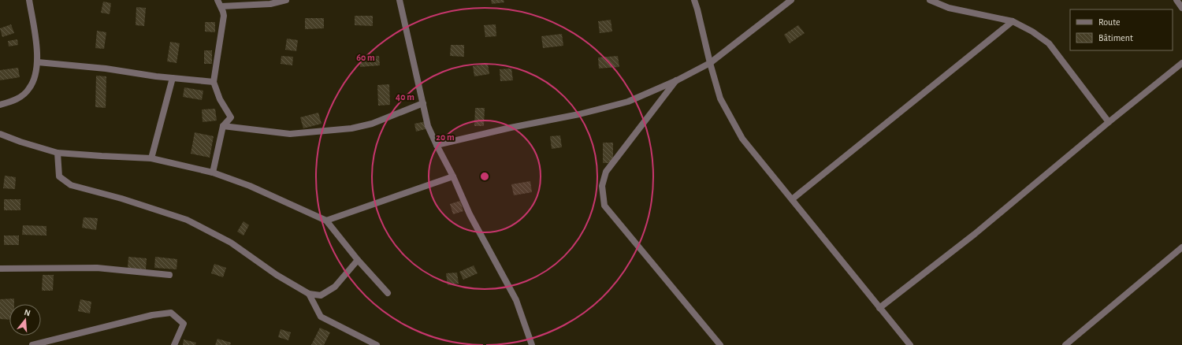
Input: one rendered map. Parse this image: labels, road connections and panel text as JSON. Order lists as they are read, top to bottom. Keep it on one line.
{"legend":["Route","Bâtiment"],"north":"top","rings":["60 m","40 m","20 m"]}
